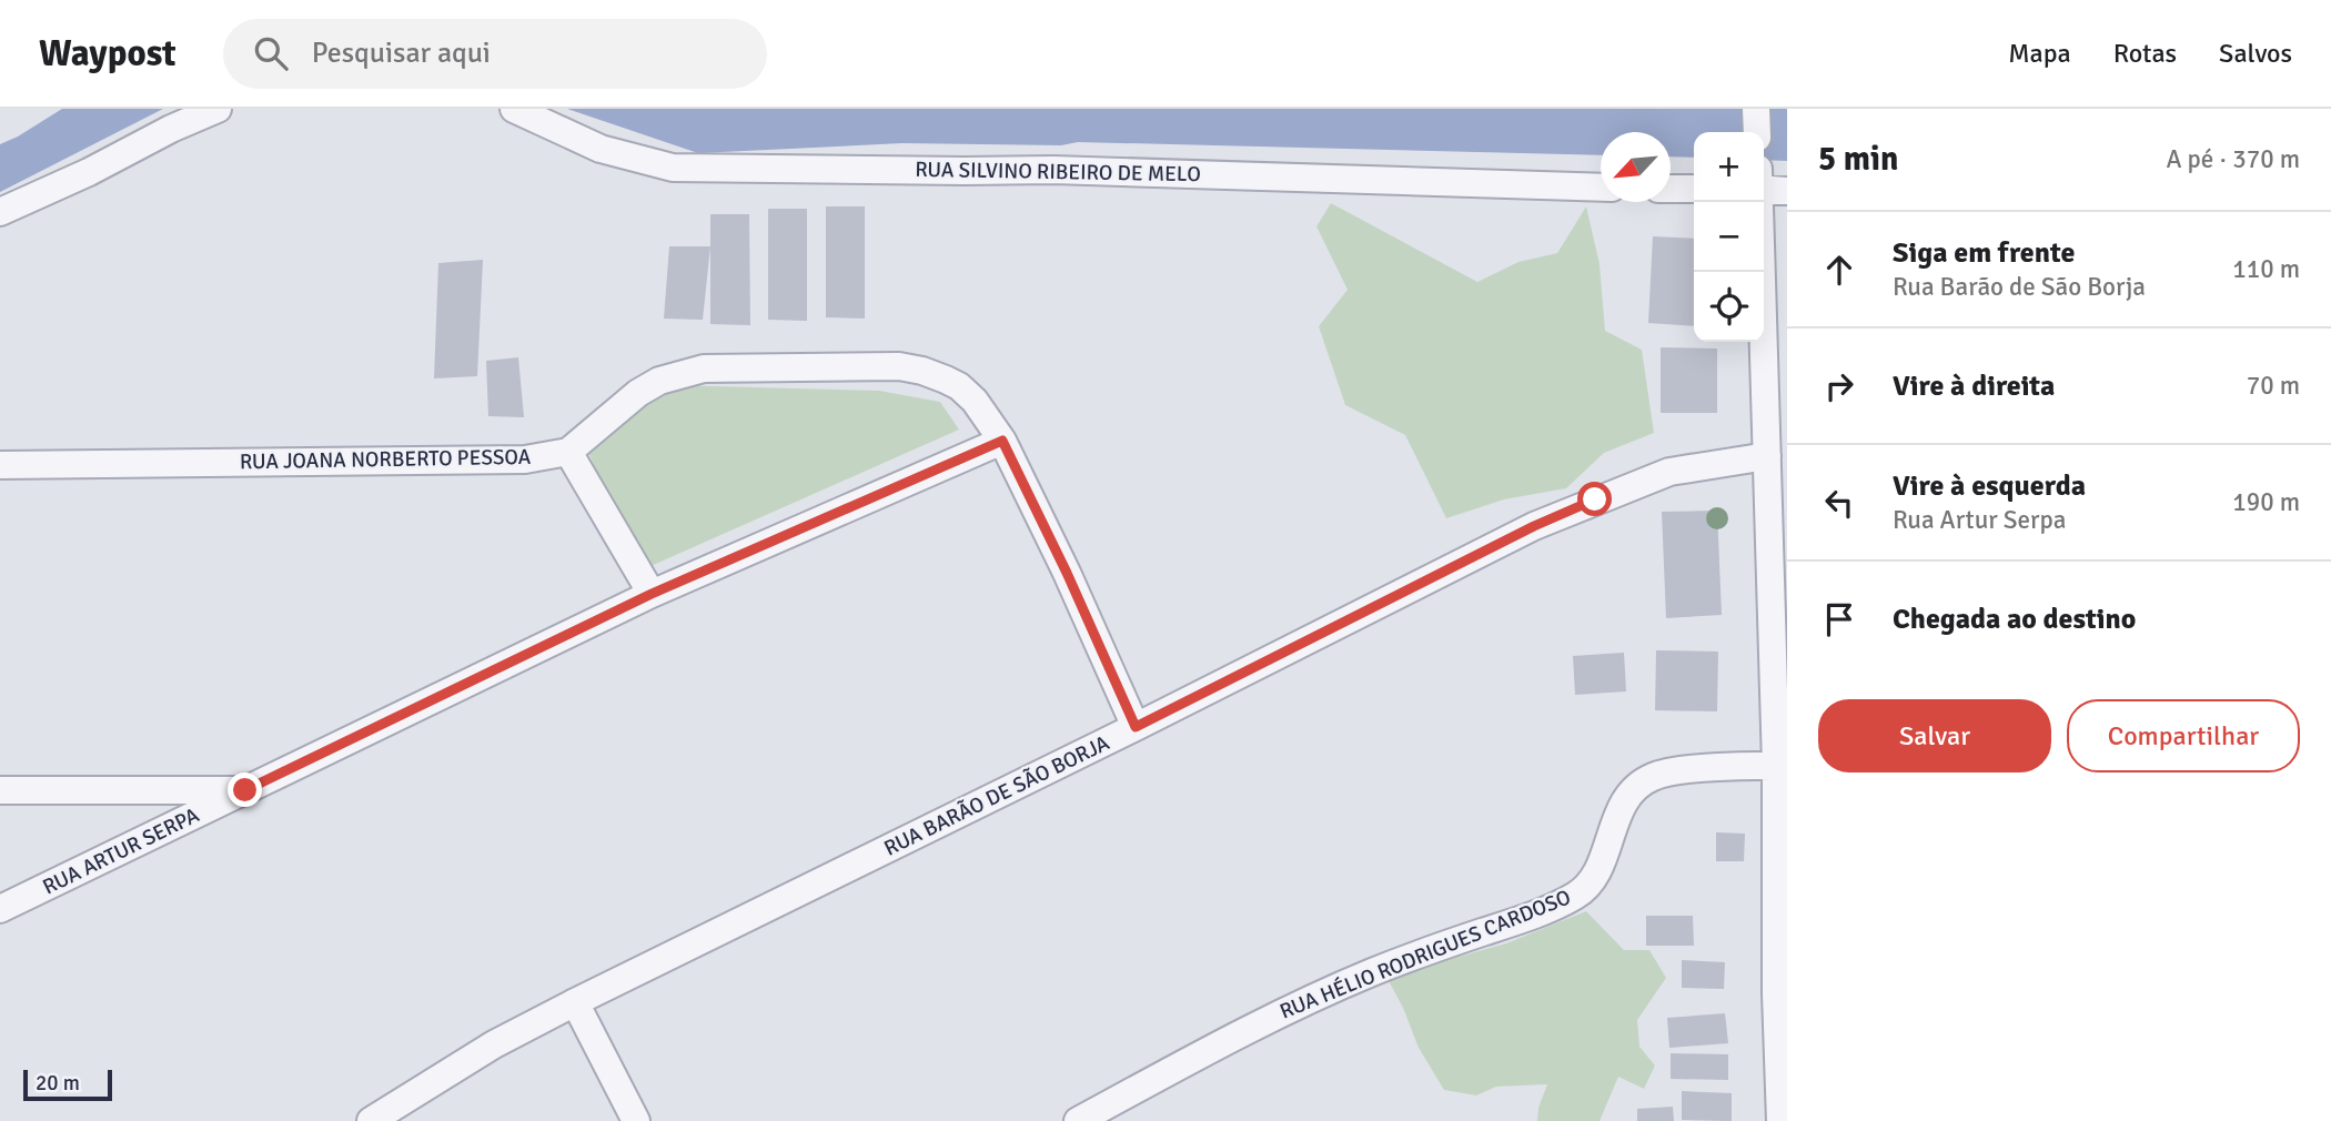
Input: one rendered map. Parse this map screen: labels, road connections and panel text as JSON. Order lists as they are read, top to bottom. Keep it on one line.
{"streets":{"street":["RUA SILVINO RIBEIRO DE MELO","RUA JOANA NORBERTO PESSOA","RUA BARÃO DE SÃO BORJA","RUA ARTUR SERPA","RUA HÉLIO RODRIGUES CARDOSO"]},"crossings":[["RUA JOANA NORBERTO PESSOA","RUA BARÃO DE SÃO BORJA"],["RUA JOANA NORBERTO PESSOA","RUA ARTUR SERPA"]],"scale_bar":"20 m","north":"bottom left","page":{"header":"Waypost","search":"Pesquisar aqui","nav":["Mapa","Rotas","Salvos"],"heading":["5 min","A pé · 370 m"],"map_buttons":["+","−"],"list":[["Siga em frente","Rua Barão de São Borja","110 m"],["Vire à direita","70 m"],["Vire à esquerda","Rua Artur Serpa","190 m"],"Chegada ao destino"],"buttons":["Salvar","Compartilhar"],"scale":"20 m"}}
